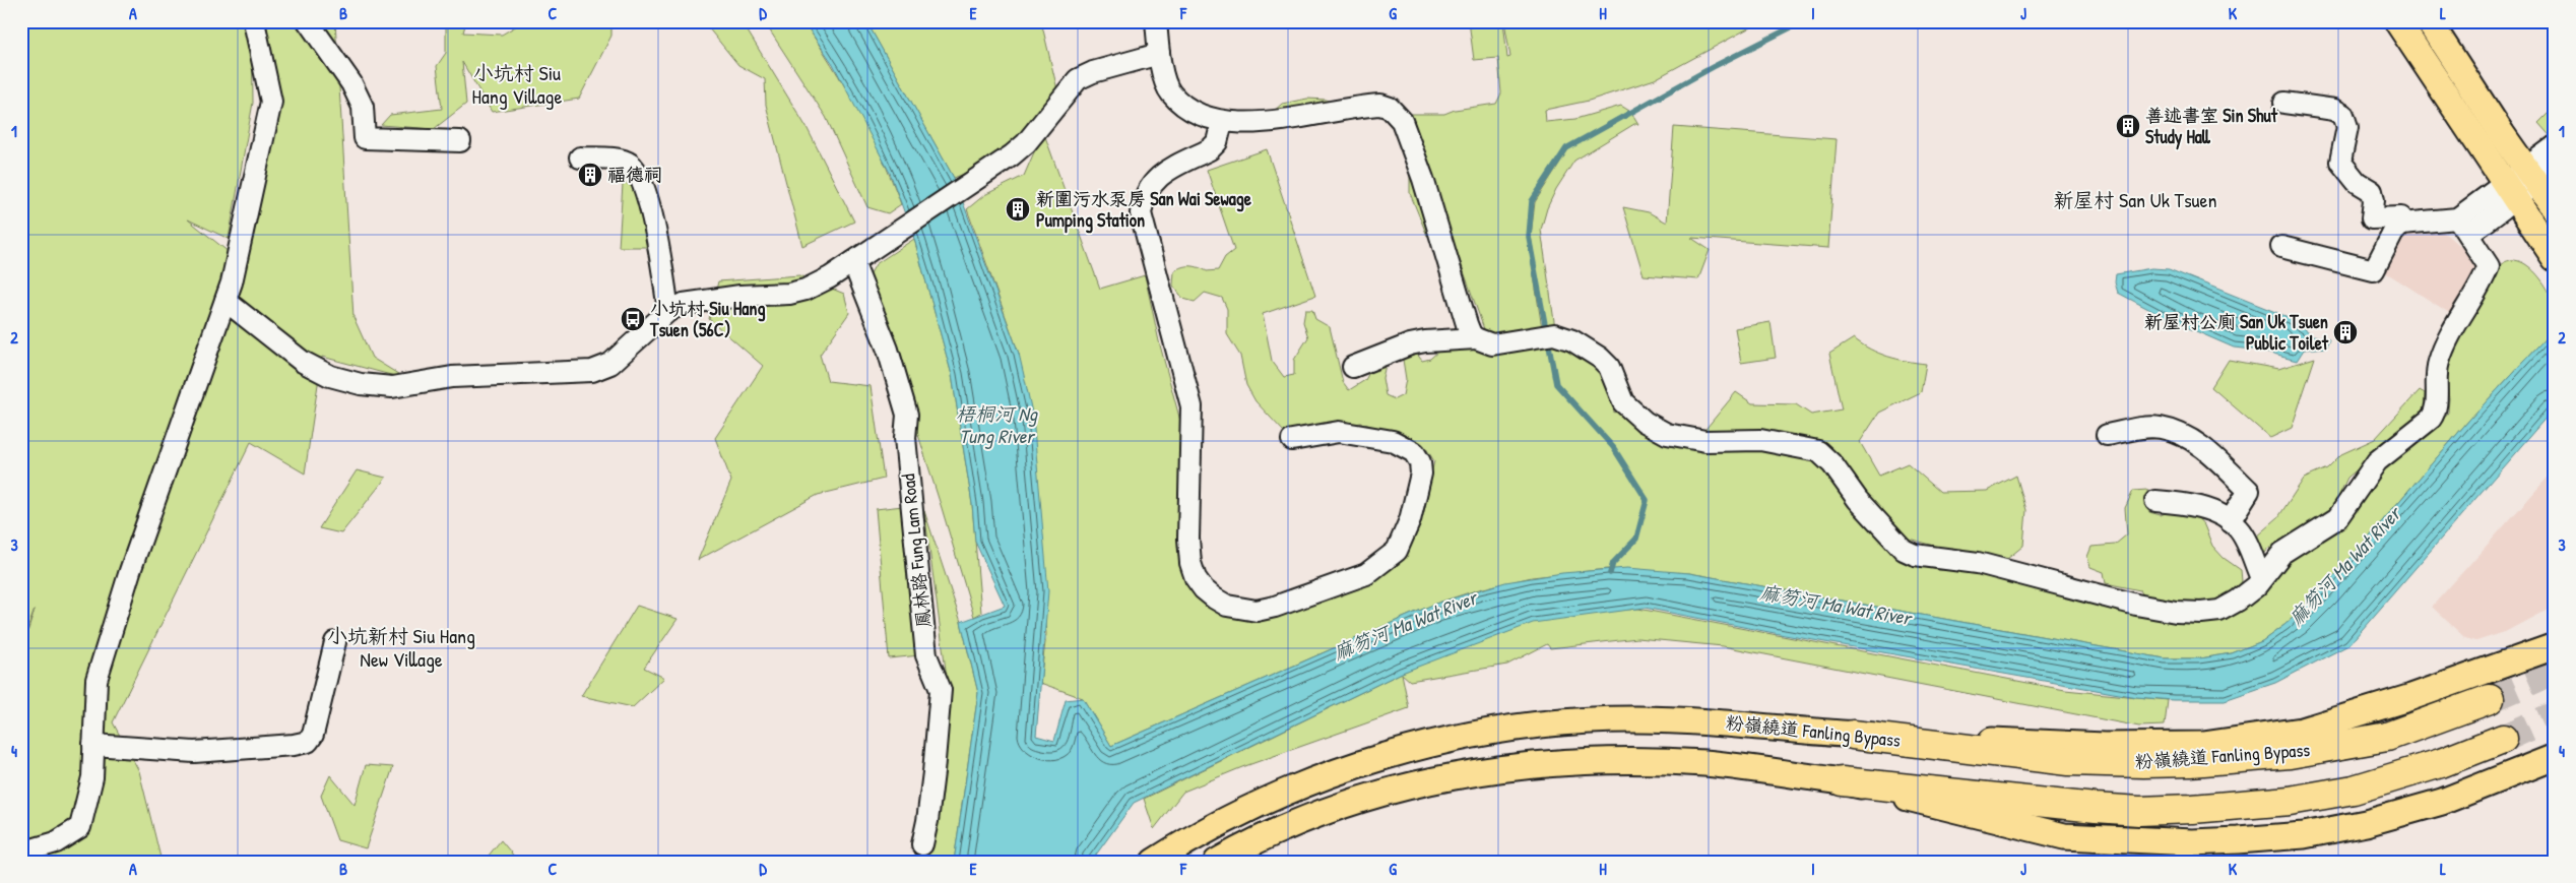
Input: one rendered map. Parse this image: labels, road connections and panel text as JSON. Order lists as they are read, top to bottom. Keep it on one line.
{"streets":{"highway":["粉嶺繞道 Fanling Bypass"],"street":["鳳林路 Fung Lam Road"]},"districts":["小坑村 Siu Hang Village","新屋村 San Uk Tsuen","小坑新村 Siu Hang New Village"],"water":["梧桐河 Ng Tung River","麻笏河 Ma Wat River"],"places":{"building":["善述書室 Sin Shut Study Hall","福德祠","新圍污水泵房 San Wai Sewage Pumping Station","新屋村公廁 San Uk Tsuen Public Toilet"],"bus stop":["小坑村 Siu Hang Tsuen (56C)"]},"grid":{"columns":["A","B","C","D","E","F","G","H","I","J","K","L"],"rows":["1","2","3","4"]}}
